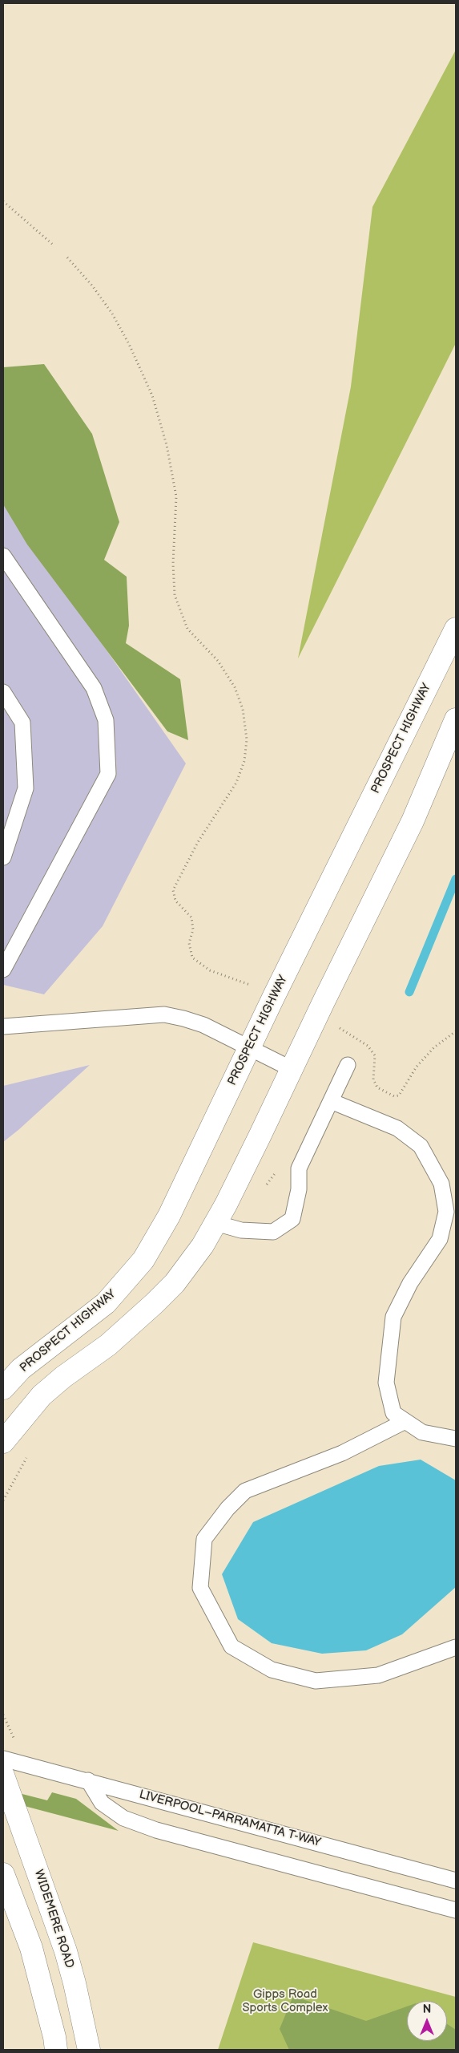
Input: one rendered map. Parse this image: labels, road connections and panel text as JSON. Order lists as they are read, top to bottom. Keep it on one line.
{"streets":{"main road":["PROSPECT HIGHWAY","WIDEMERE ROAD"],"lane":["LIVERPOOL–PARRAMATTA T-WAY"]},"parks":["Gipps Road Sports Complex"],"north":"top"}
